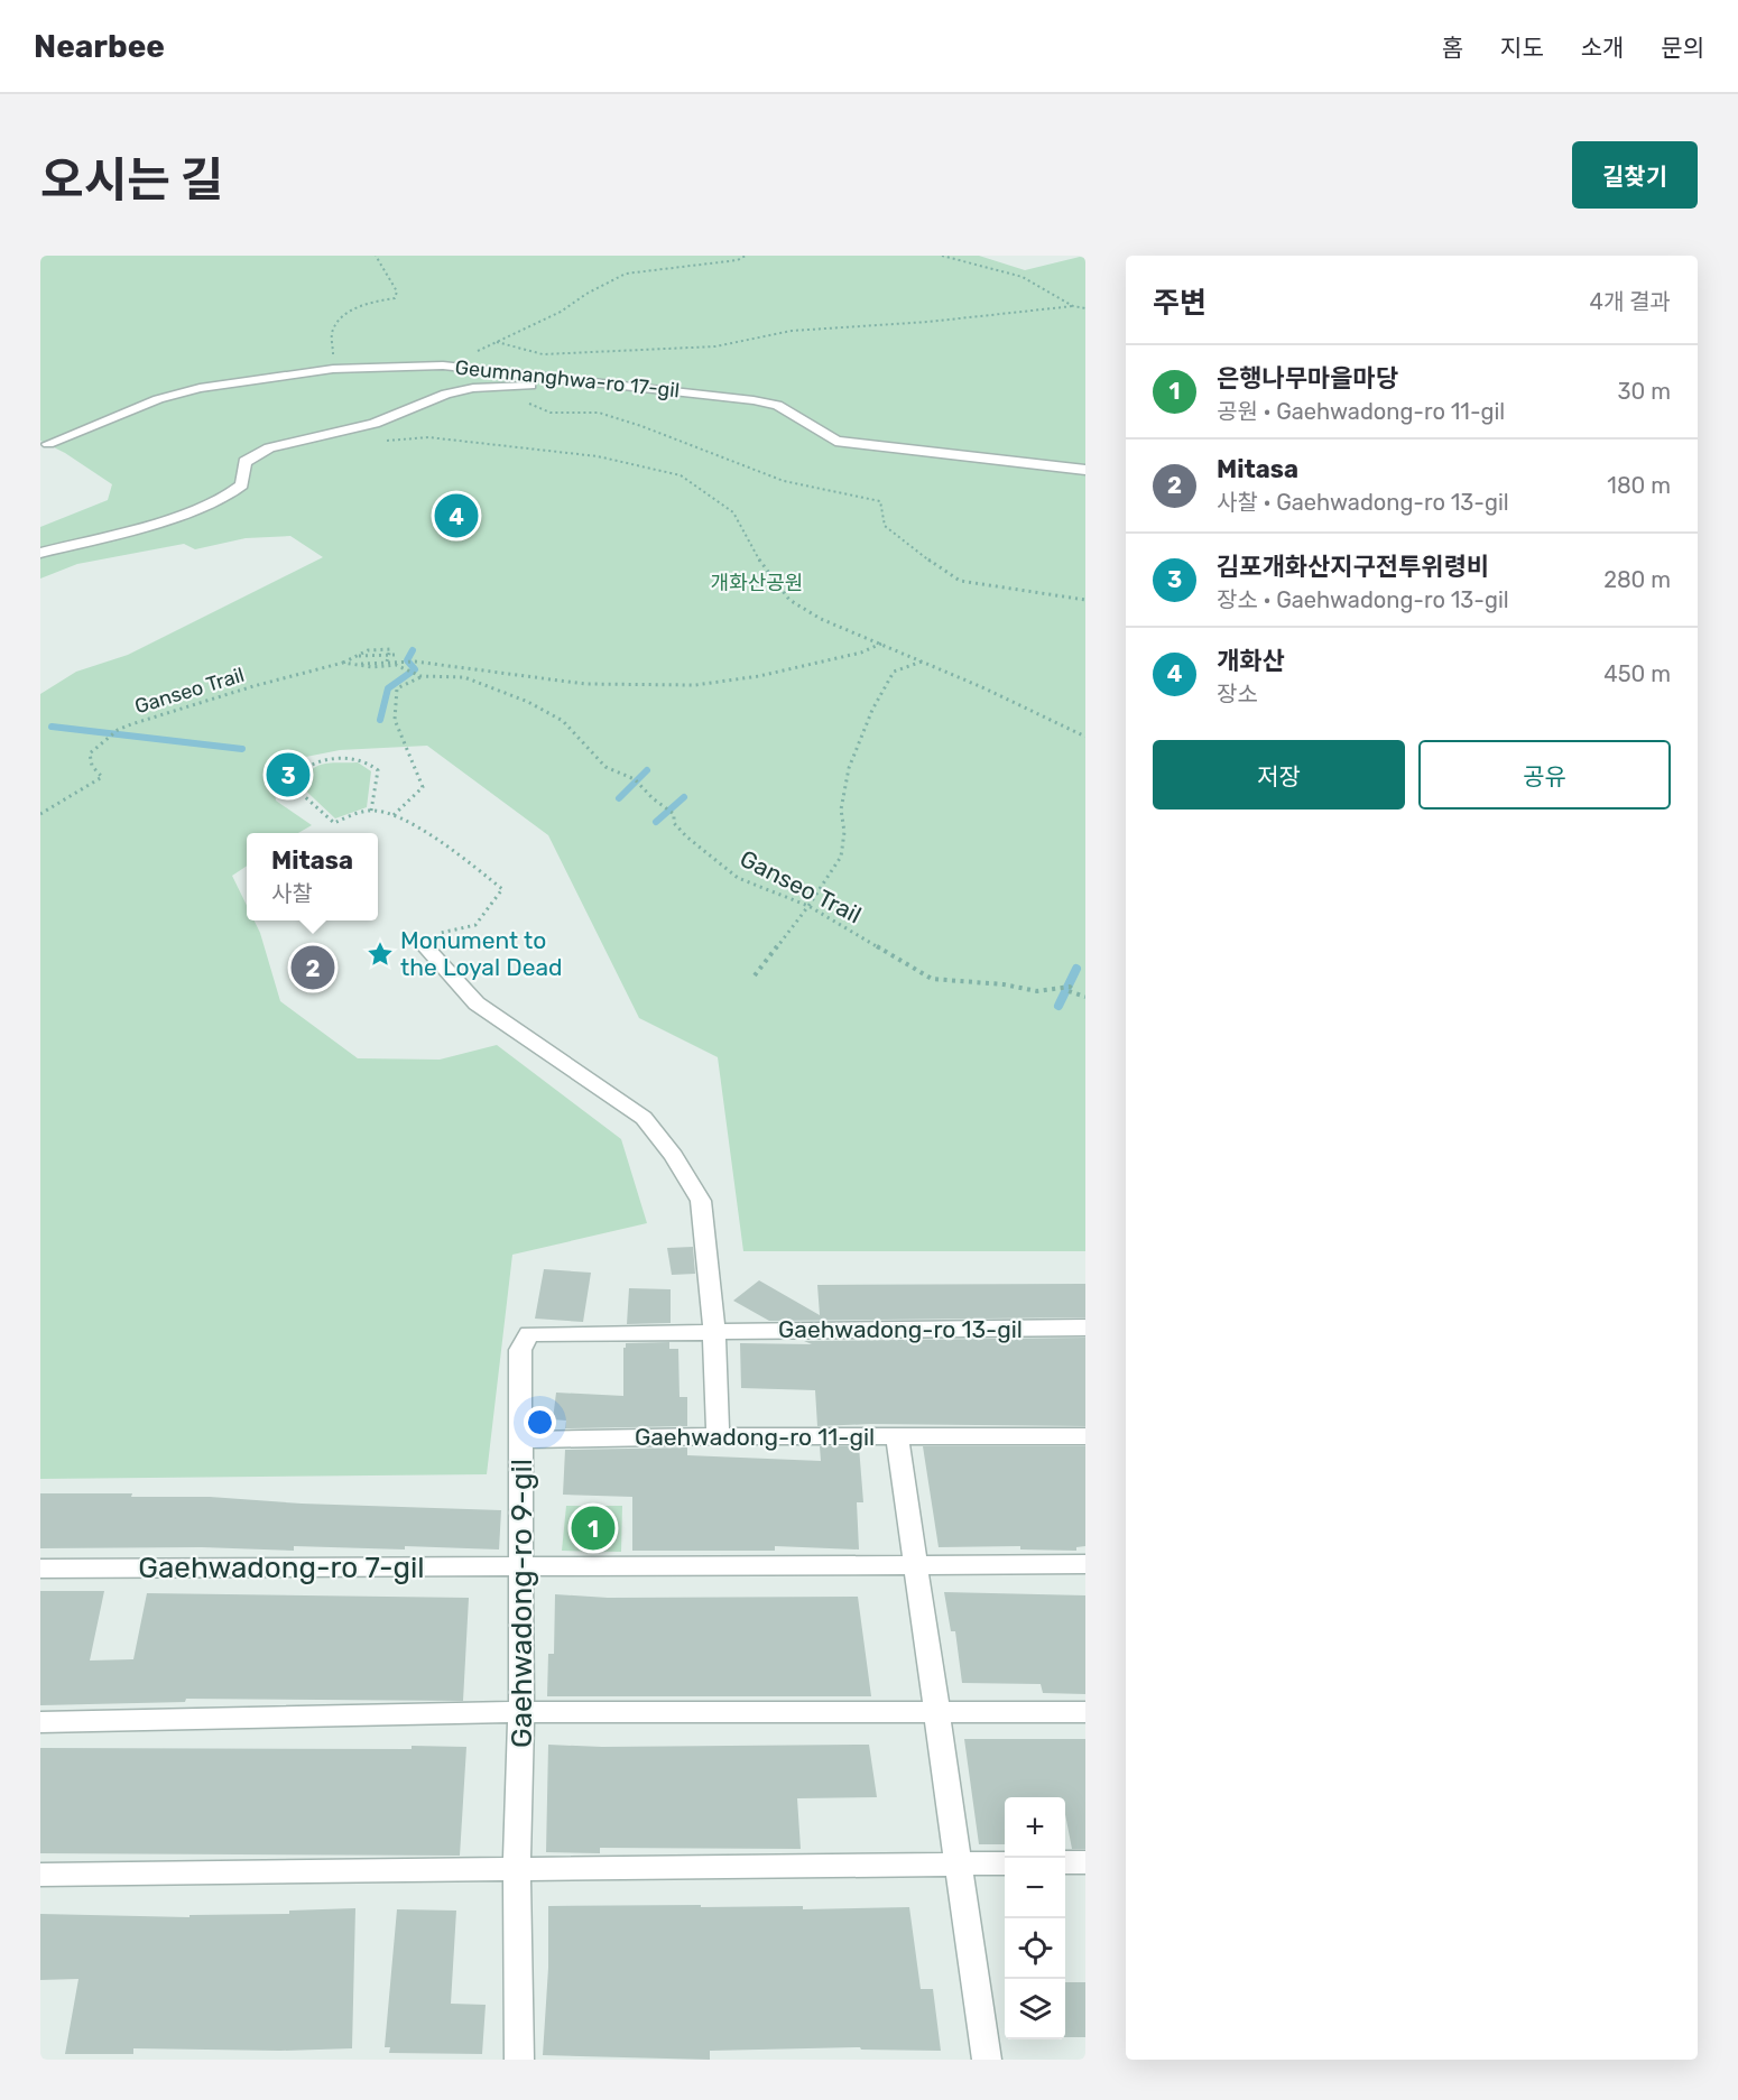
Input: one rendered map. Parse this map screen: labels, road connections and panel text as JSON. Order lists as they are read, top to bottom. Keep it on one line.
{"streets":{"street":["Geumnanghwa-ro 17-gil","Gaehwadong-ro 13-gil","Gaehwadong-ro 11-gil","Gaehwadong-ro 7-gil","Gaehwadong-ro 9-gil"],"path":["Ganseo Trail"]},"crossings":[["Gaehwadong-ro 13-gil","Gaehwadong-ro 9-gil"],["Gaehwadong-ro 11-gil","Gaehwadong-ro 9-gil"],["Gaehwadong-ro 7-gil","Gaehwadong-ro 9-gil"]],"parks":["개화산공원"],"places":{"place":["Monument to the Loyal Dead"]},"page":{"header":"Nearbee","nav":["홈","지도","소개","문의"],"title":"오시는 길","buttons":["길찾기",["저장","공유"]],"heading":["주변","4개 결과"],"list":[{"mark":"1","name":"은행나무마을마당","note":"공원 · Gaehwadong-ro 11-gil","value":"30 m"},{"mark":"2","name":"Mitasa","note":"사찰 · Gaehwadong-ro 13-gil","value":"180 m"},{"mark":"3","name":"김포개화산지구전투위령비","note":"장소 · Gaehwadong-ro 13-gil","value":"280 m"},{"mark":"4","name":"개화산","note":"장소","value":"450 m"}],"pins":["4","3","2","1"],"popup":["Mitasa","사찰"],"map_buttons":["+","−"]}}
